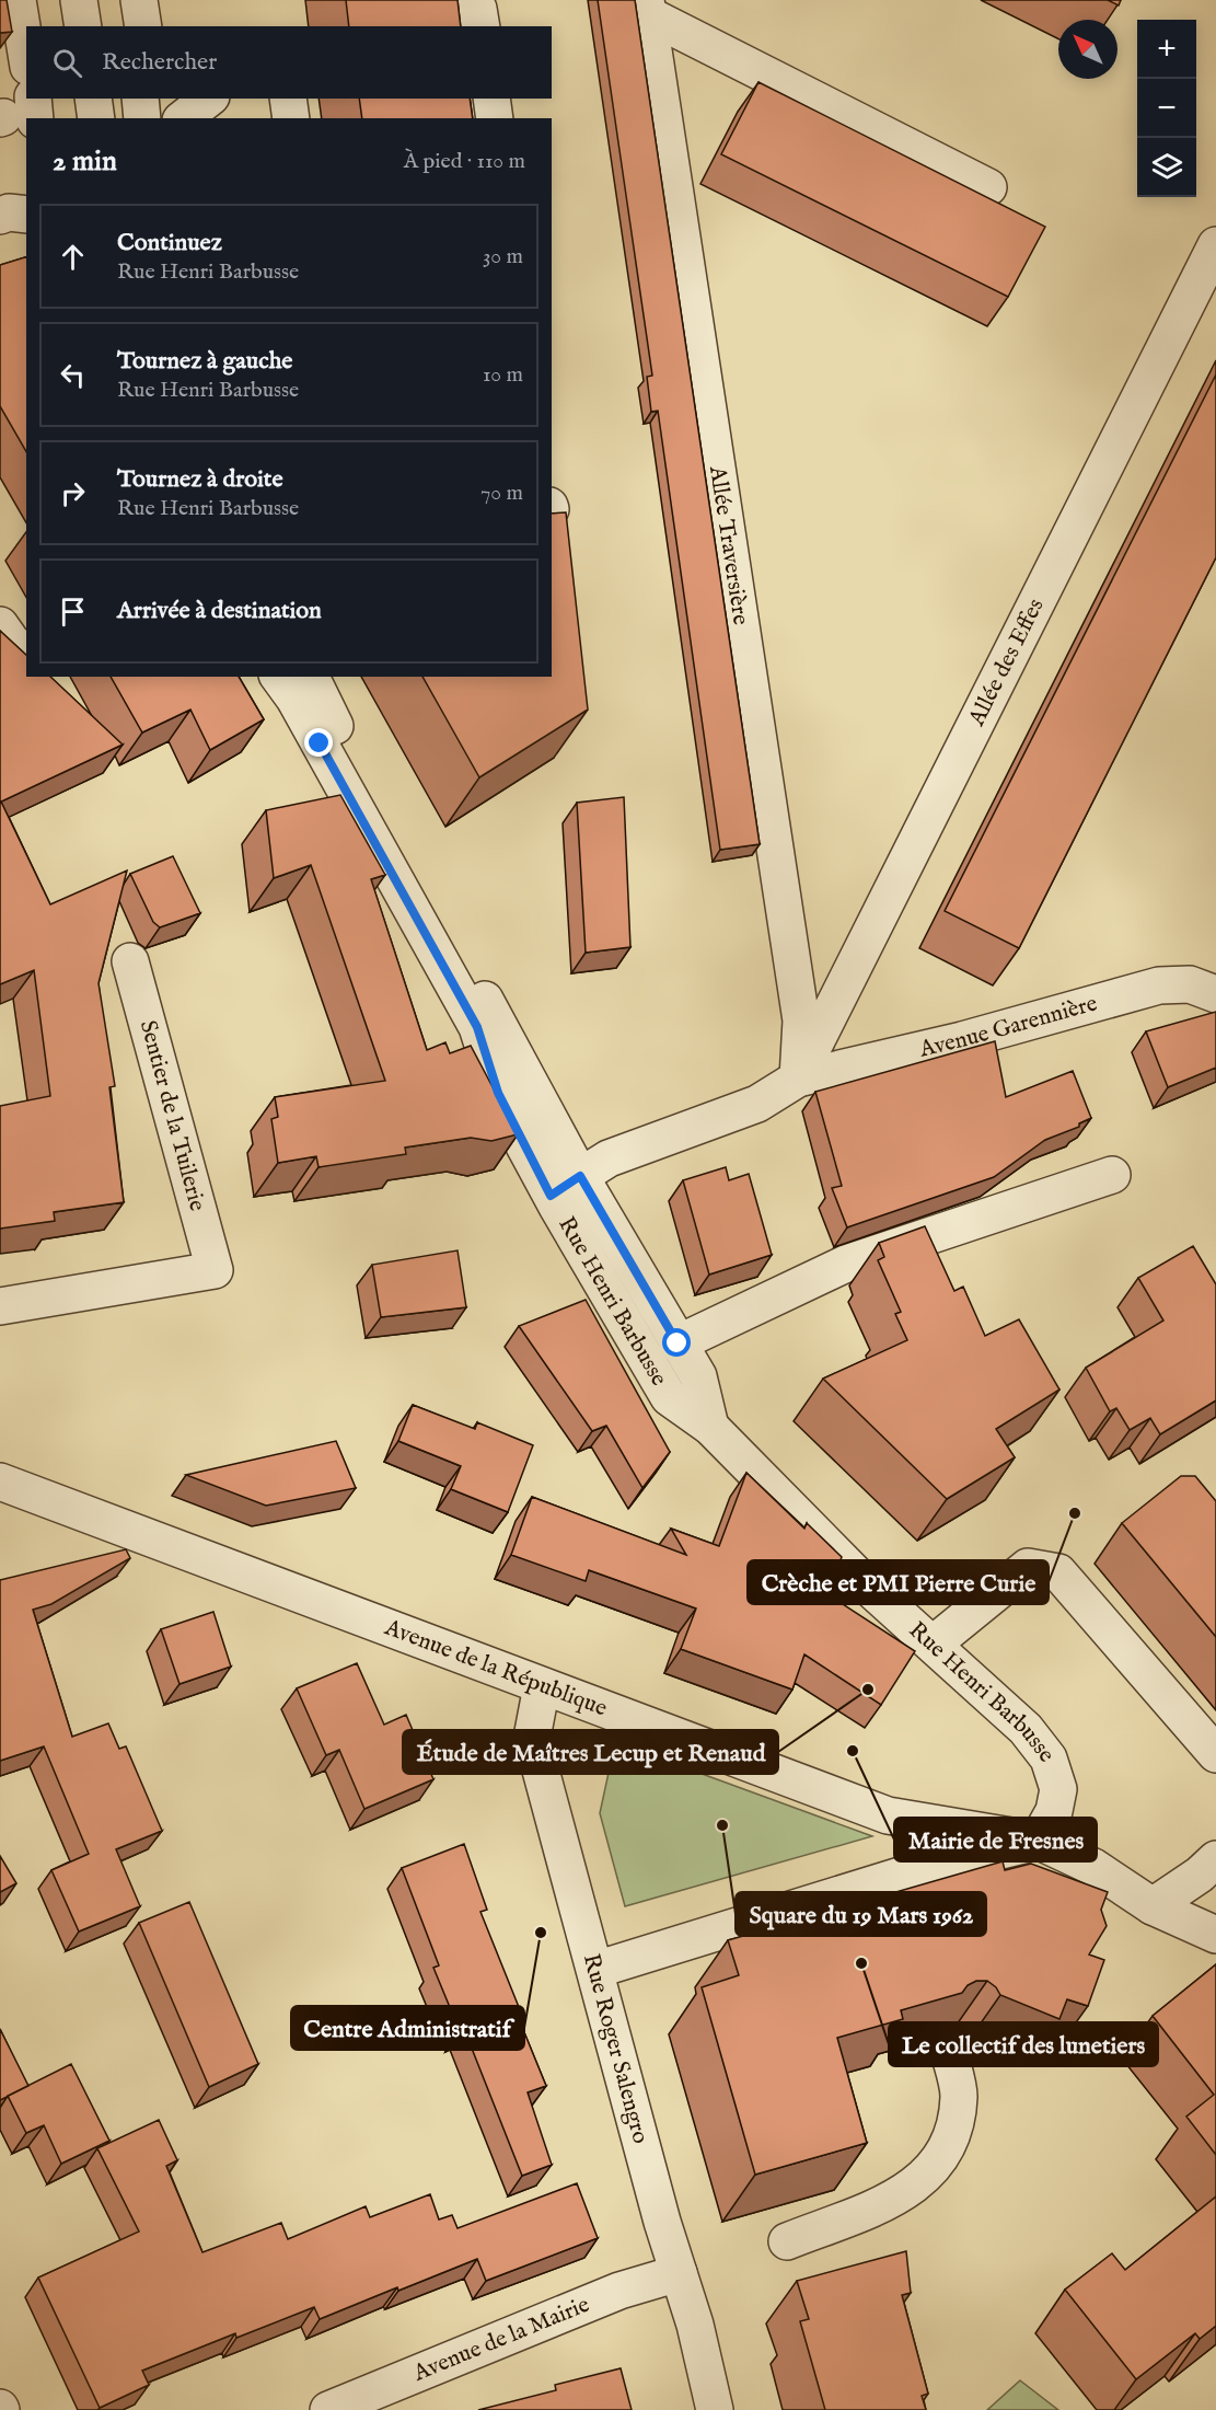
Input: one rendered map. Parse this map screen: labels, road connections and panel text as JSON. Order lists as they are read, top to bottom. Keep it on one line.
{"streets":{"street":["Allée Traversière","Allée des Effes","Avenue Garennière","Sentier de la Tuilerie","Rue Henri Barbusse","Avenue de la République","Rue Roger Salengro","Avenue de la Mairie"]},"crossings":[["Allée Traversière","Allée des Effes"],["Allée Traversière","Avenue Garennière"],["Allée des Effes","Avenue Garennière"],["Rue Henri Barbusse","Avenue de la République"],["Avenue de la République","Rue Roger Salengro"],["Rue Roger Salengro","Avenue de la Mairie"]],"places":["Crèche et PMI Pierre Curie","Étude de Maîtres Lecup et Renaud","Mairie de Fresnes","Square du 19 Mars 1962","Centre Administratif","Le collectif des lunetiers"],"north":"top left","page":{"map_buttons":["+","−"],"search":"Rechercher","heading":["2 min","À pied · 110 m"],"list":[["Continuez","Rue Henri Barbusse","30 m"],["Tournez à gauche","Rue Henri Barbusse","10 m"],["Tournez à droite","Rue Henri Barbusse","70 m"],"Arrivée à destination"]}}
